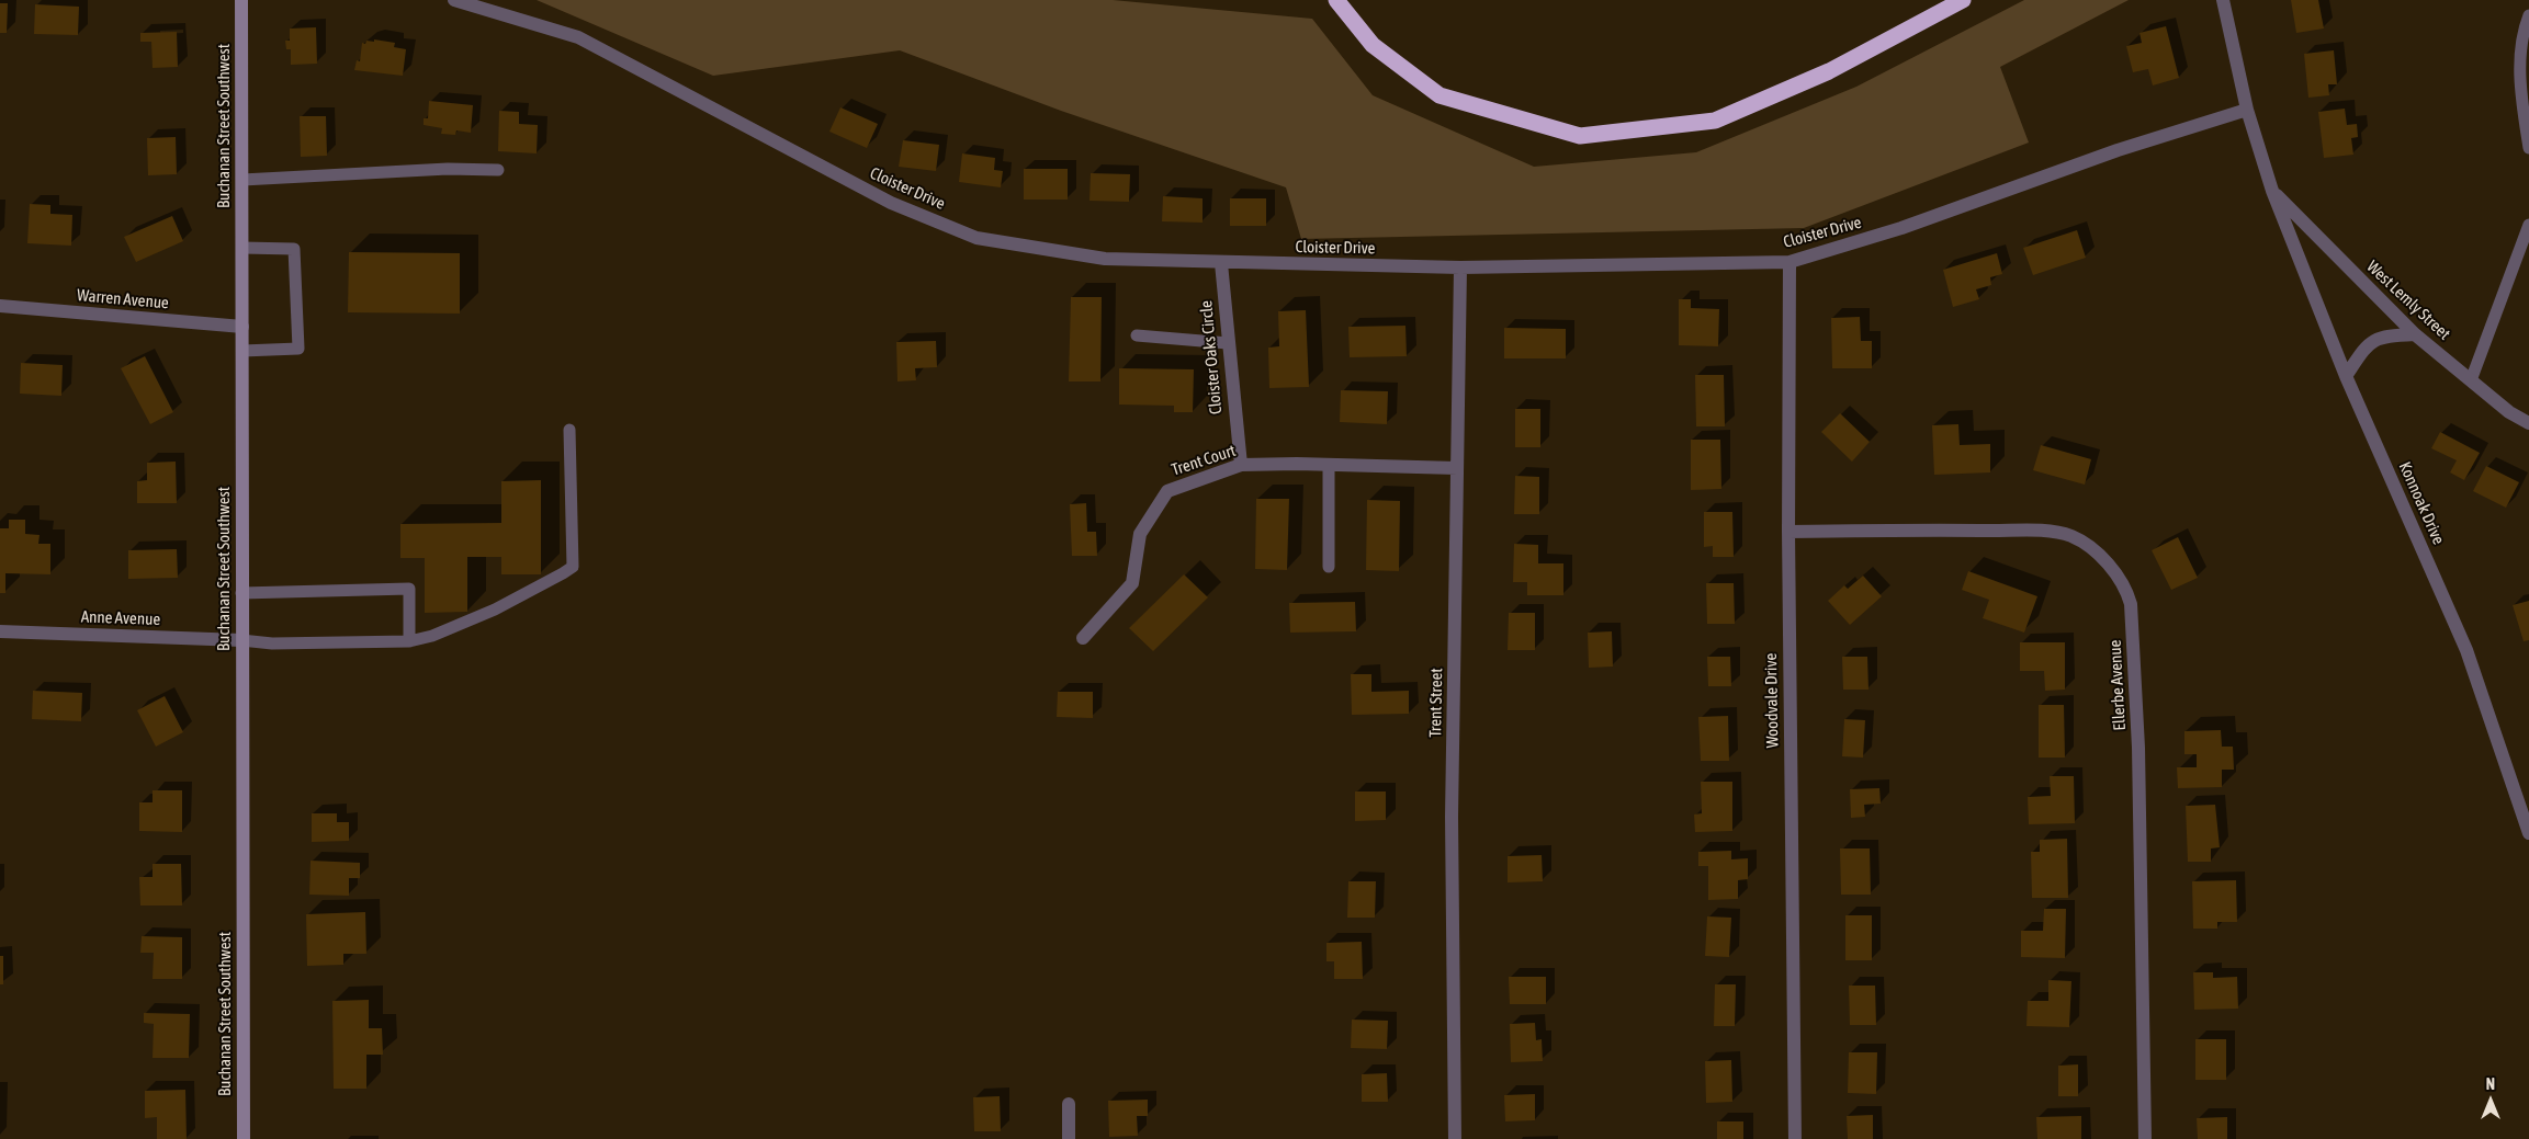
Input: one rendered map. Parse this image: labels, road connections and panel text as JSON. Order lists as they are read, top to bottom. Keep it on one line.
{"streets":{"street":["Buchanan Street Southwest","Cloister Drive","Warren Avenue","West Lemly Street","Cloister Oaks Circle","Trent Court","Konnoak Drive","Anne Avenue","Ellerbe Avenue","Woodvale Drive","Trent Street"]},"crossings":[["Buchanan Street Southwest","Warren Avenue"],["Buchanan Street Southwest","Anne Avenue"],["Cloister Drive","Cloister Oaks Circle"],["Cloister Drive","Konnoak Drive"],["Cloister Drive","Woodvale Drive"],["Cloister Drive","Trent Street"],["West Lemly Street","Konnoak Drive"],["Cloister Oaks Circle","Trent Court"],["Trent Court","Trent Street"],["Ellerbe Avenue","Woodvale Drive"]],"north":"top"}
